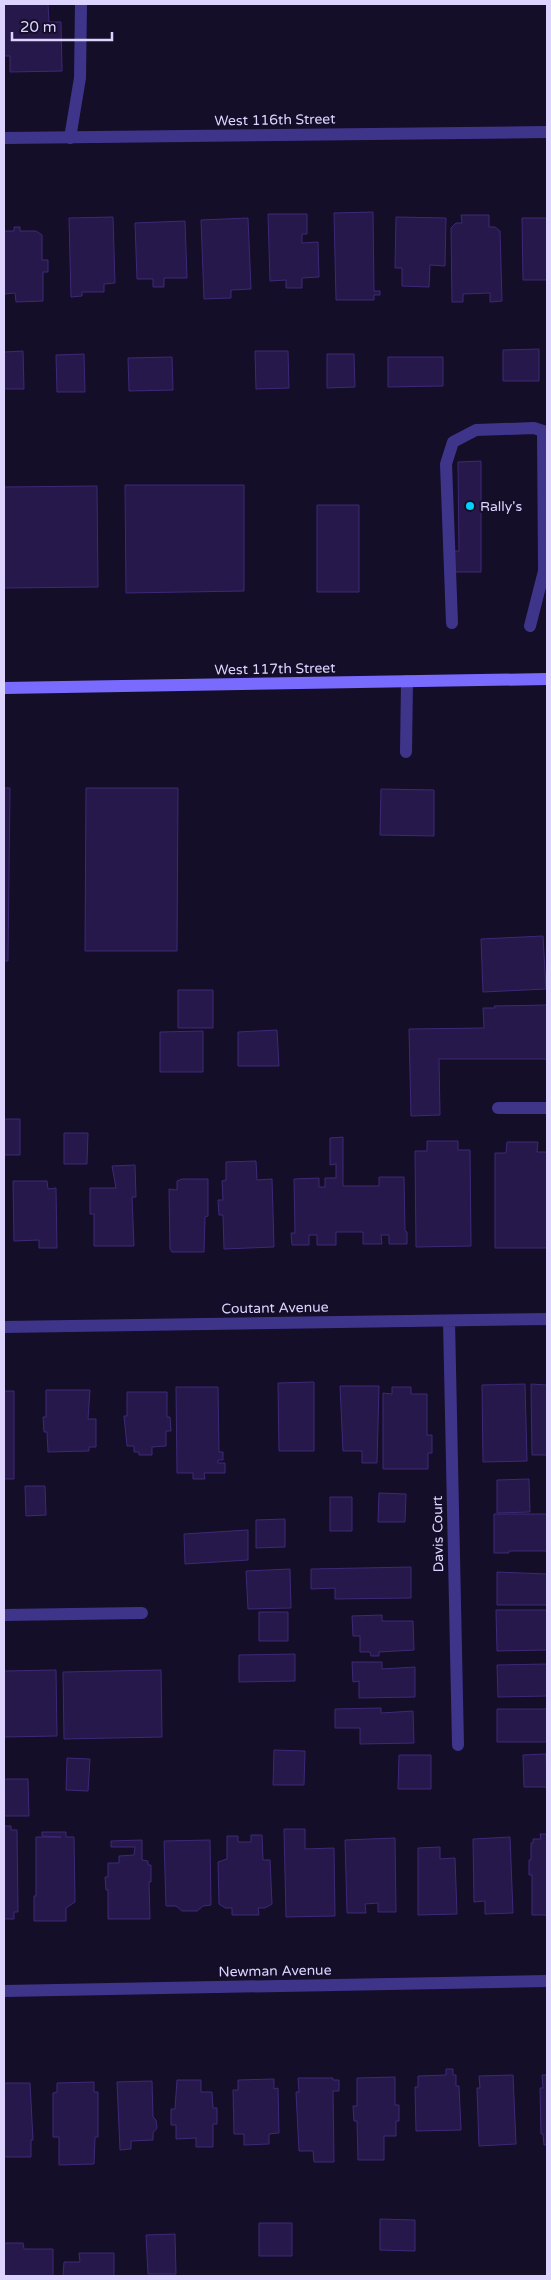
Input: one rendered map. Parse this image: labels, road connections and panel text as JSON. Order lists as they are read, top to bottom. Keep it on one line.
{"streets":{"main road":["West 117th Street"],"street":["West 116th Street","Coutant Avenue","Davis Court","Newman Avenue"]},"crossings":[["Coutant Avenue","Davis Court"]],"places":["Rally's"],"scale_bar":"20 m"}
